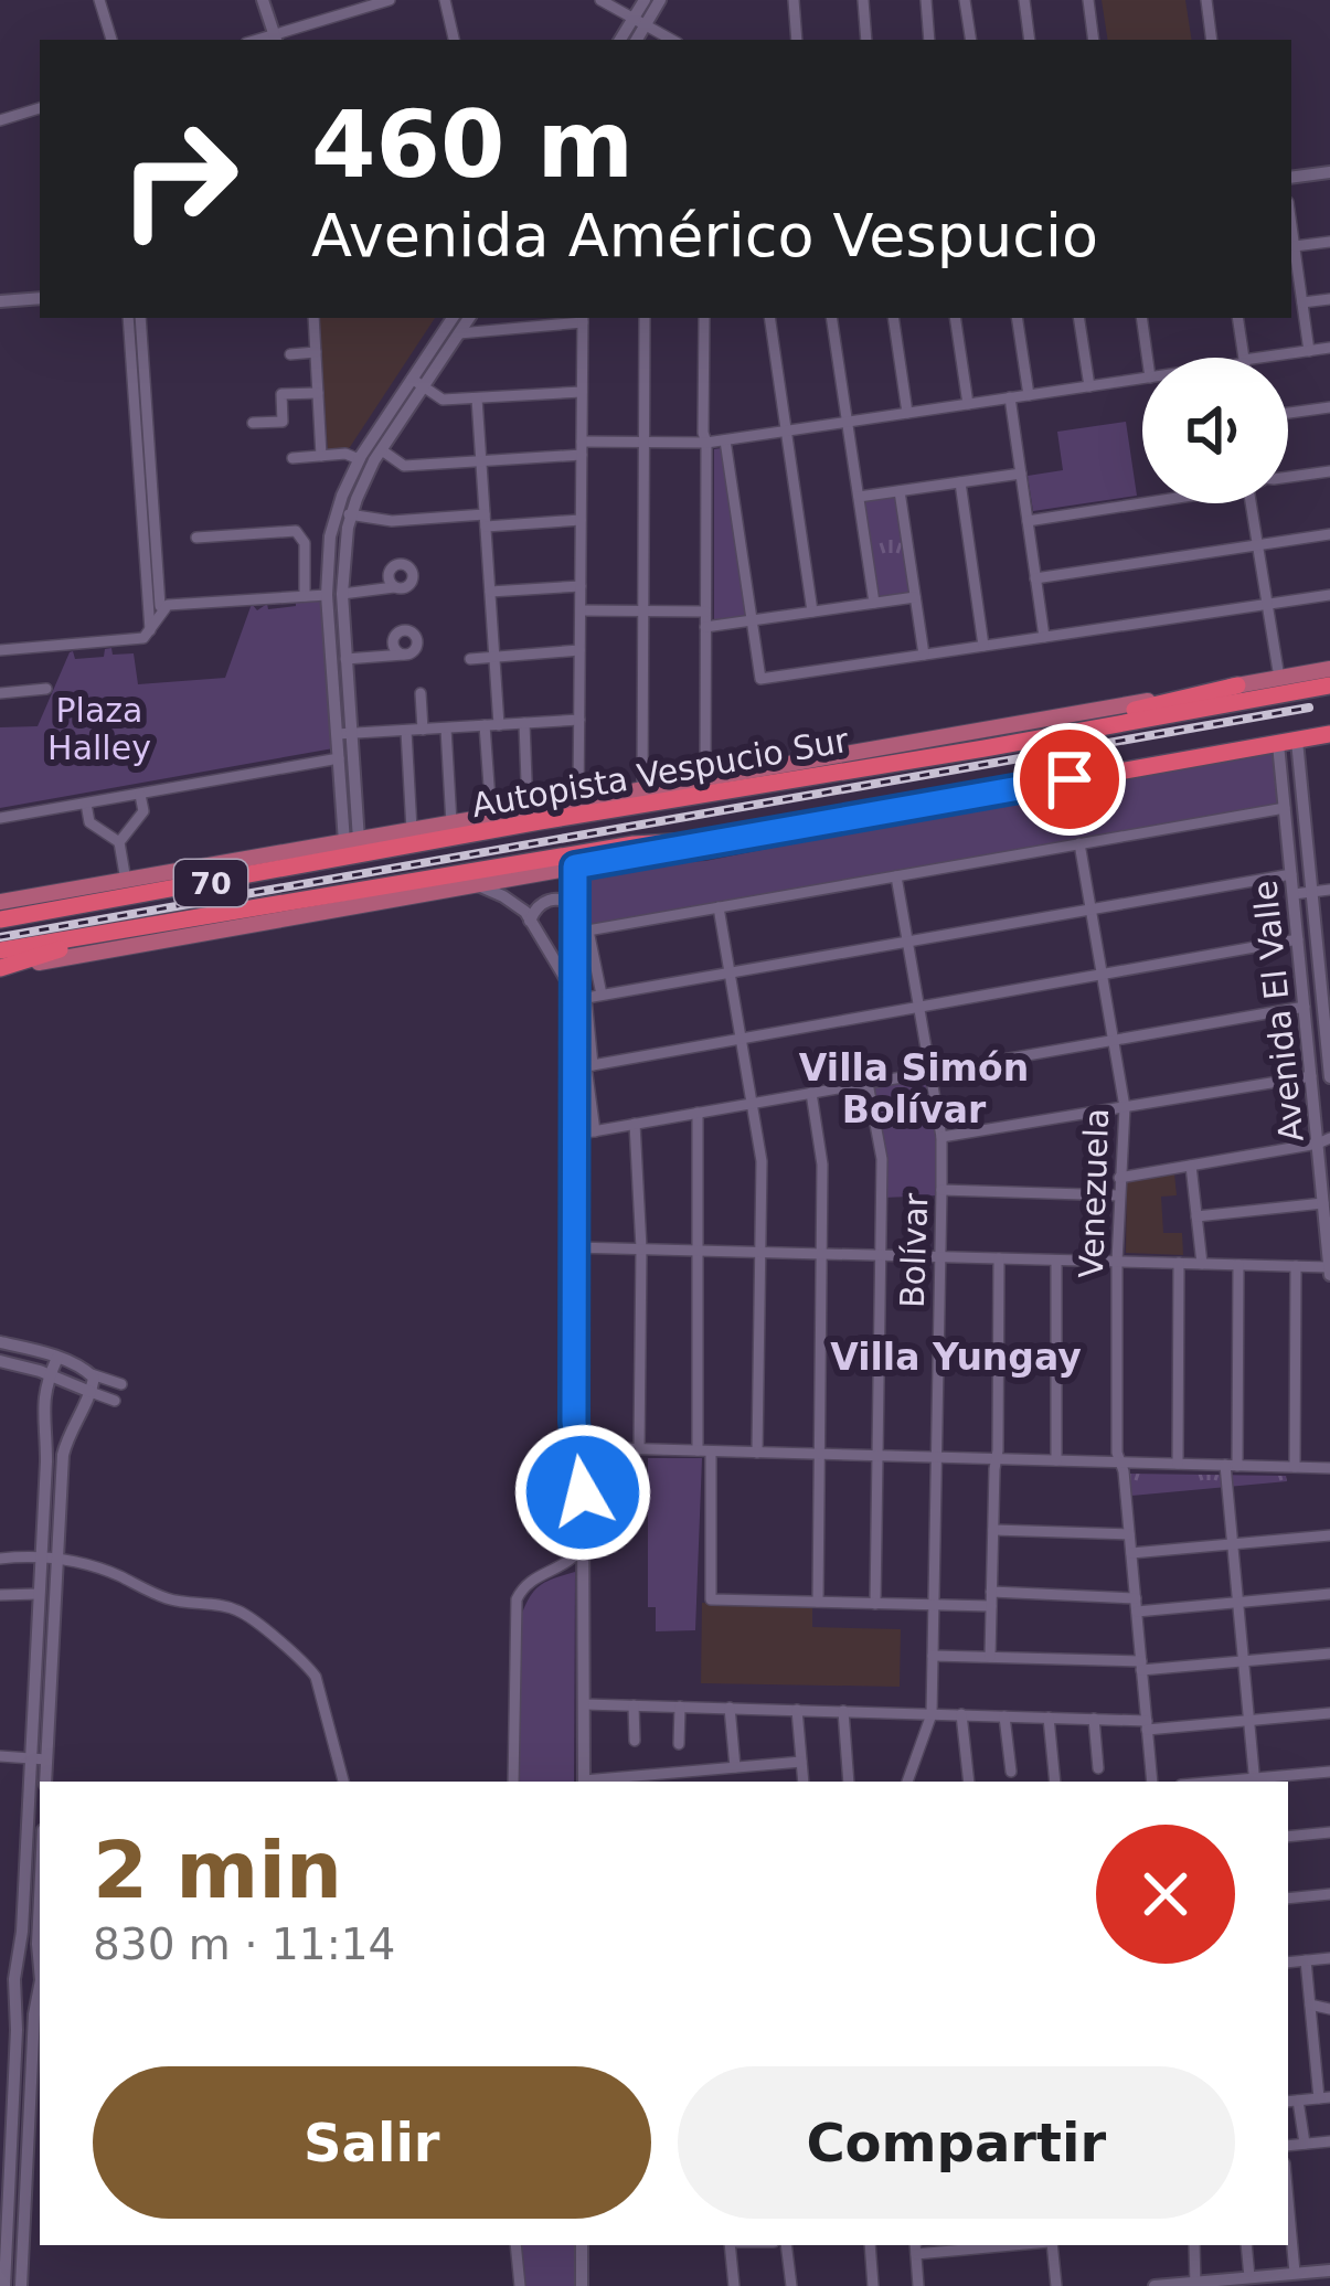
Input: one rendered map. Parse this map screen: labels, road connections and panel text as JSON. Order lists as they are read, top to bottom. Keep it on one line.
{"streets":{"highway":["Autopista Vespucio Sur","70"],"street":["Avenida El Valle","Venezuela","Bolívar"]},"crossings":[["Autopista Vespucio Sur","70"],["70","Avenida El Valle"]],"districts":["Villa Simón Bolívar","Villa Yungay"],"parks":["Plaza Halley"],"page":{"turn":["460 m","Avenida Américo Vespucio"],"heading":["2 min","830 m · 11:14"],"buttons":["Salir","Compartir"]}}
